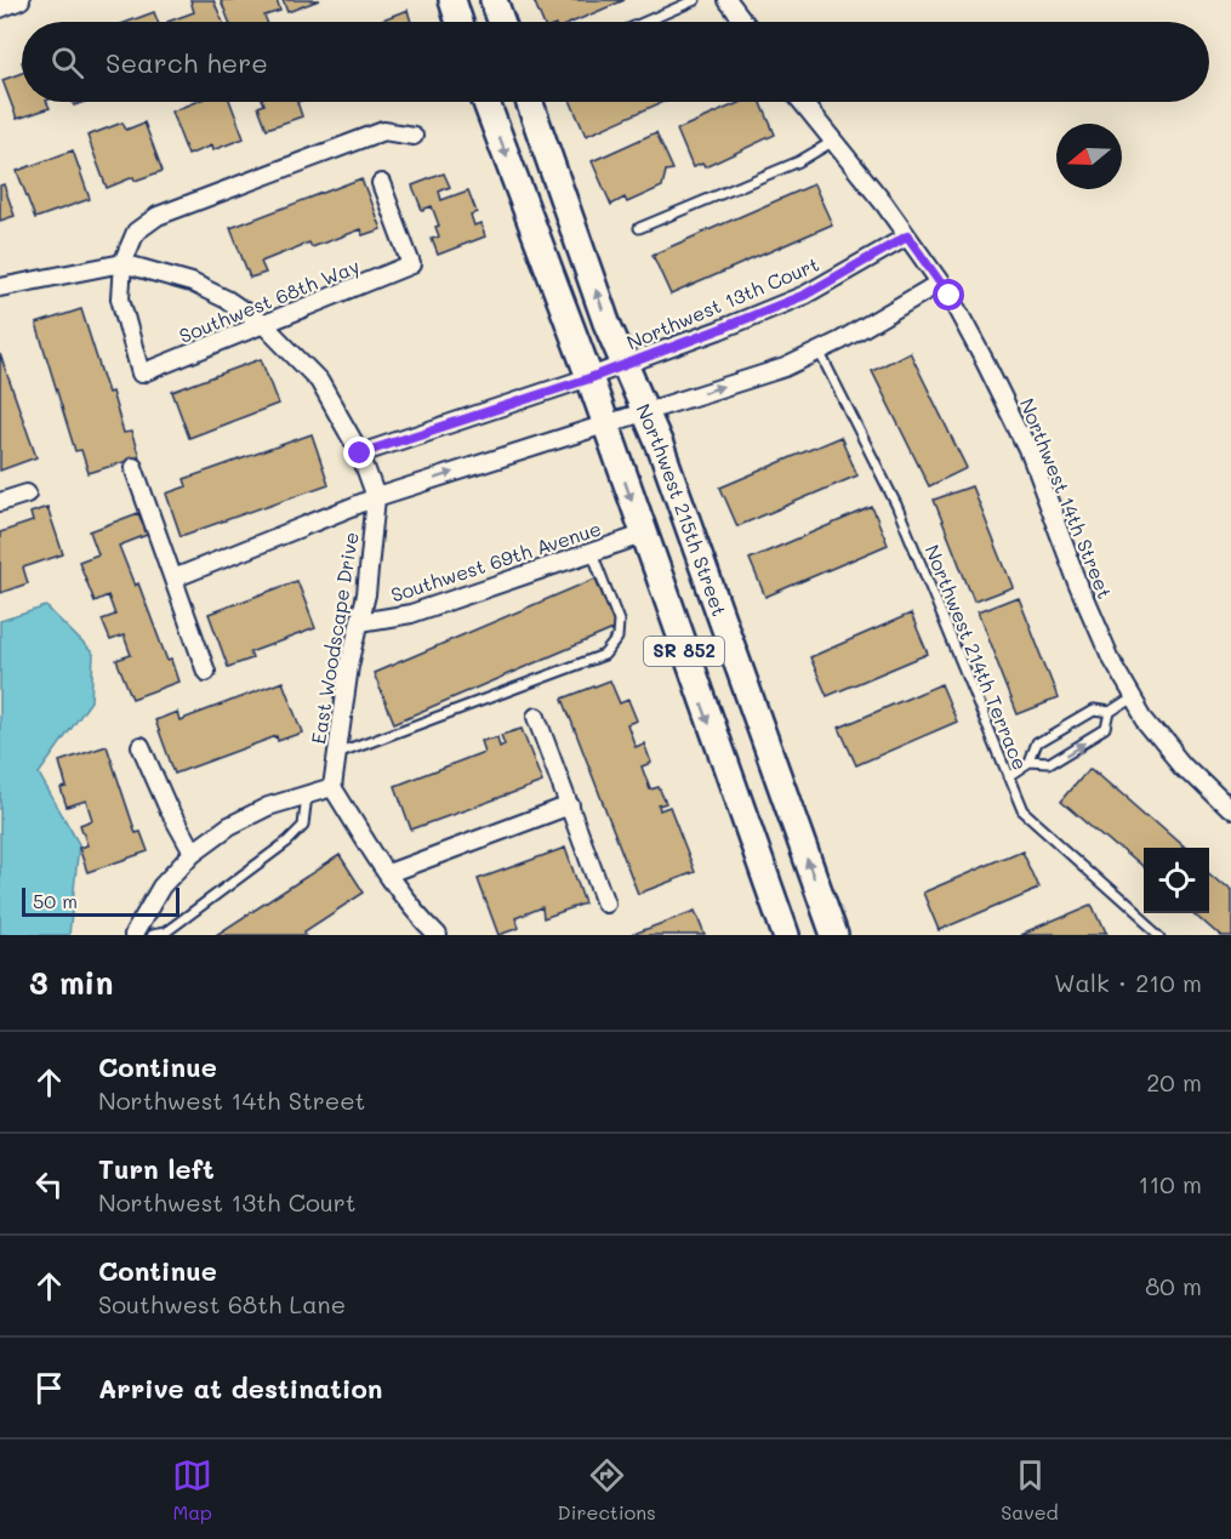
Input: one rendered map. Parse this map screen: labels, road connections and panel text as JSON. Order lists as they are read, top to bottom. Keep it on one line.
{"streets":{"main road":["Northwest 215th Street","SR 852"],"street":["Southwest 68th Way","Northwest 13th Court","Northwest 14th Street","Southwest 69th Avenue","East Woodscape Drive"],"lane":["Northwest 214th Terrace"]},"crossings":[["Southwest 68th Way","East Woodscape Drive"],["Northwest 13th Court","Northwest 14th Street"],["Northwest 13th Court","Northwest 215th Street"],["Northwest 13th Court","East Woodscape Drive"],["Northwest 215th Street","Southwest 69th Avenue"],["Southwest 69th Avenue","East Woodscape Drive"]],"scale_bar":"50 m","north":"left","page":{"search":"Search here","scale":"50 m","heading":["3 min","Walk · 210 m"],"list":[["Continue","Northwest 14th Street","20 m"],["Turn left","Northwest 13th Court","110 m"],["Continue","Southwest 68th Lane","80 m"],"Arrive at destination"],"nav":["Map","Directions","Saved"]}}
